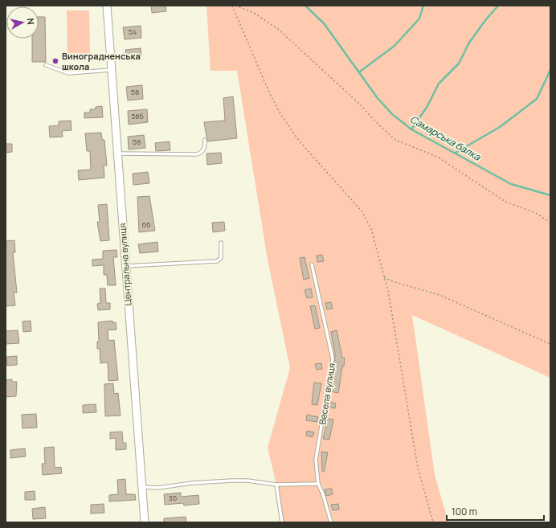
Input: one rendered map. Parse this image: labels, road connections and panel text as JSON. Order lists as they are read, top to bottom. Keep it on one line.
{"streets":{"street":["Центральна вулиця"],"lane":["Весела вулиця"]},"water":["Самарська балка"],"places":["Виноградненська школа"],"house_numbers":["54","58","58б","58","66","36"],"scale_bar":"100 m","north":"right"}
